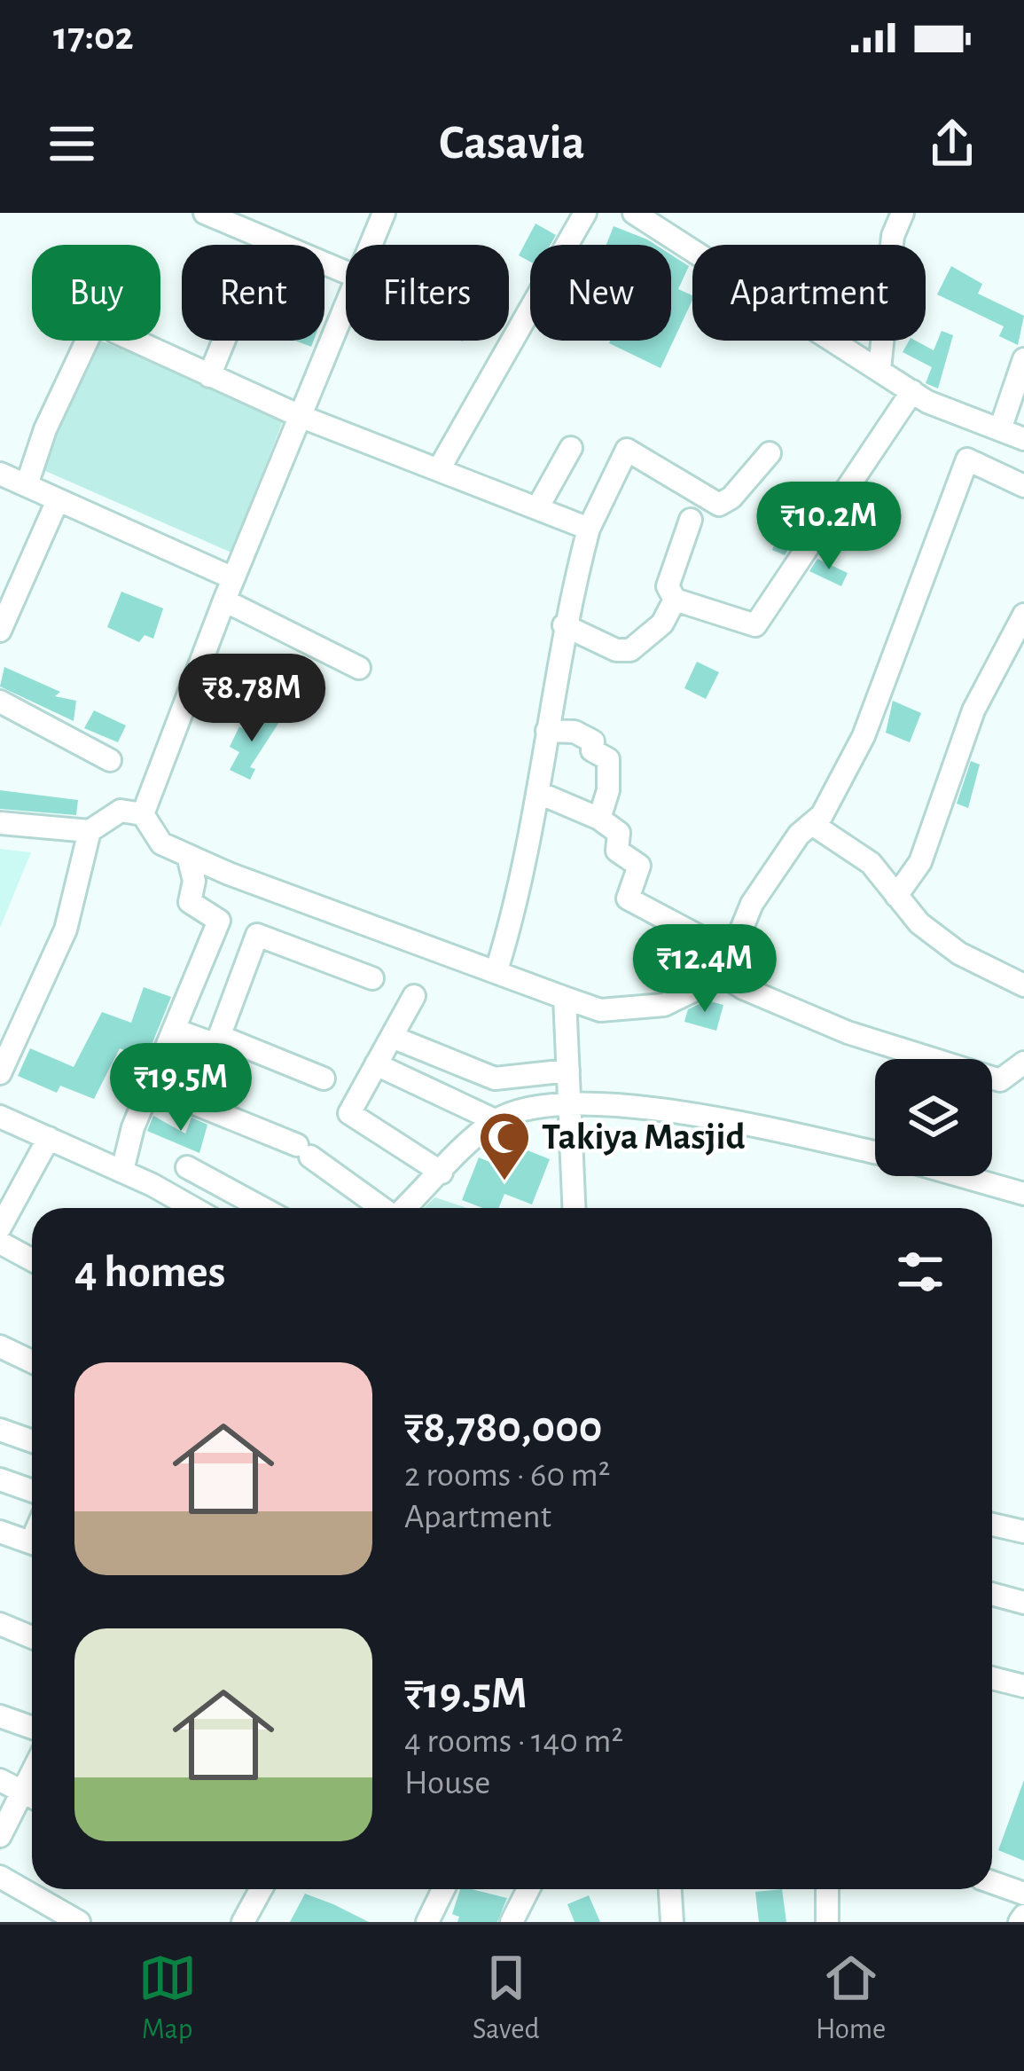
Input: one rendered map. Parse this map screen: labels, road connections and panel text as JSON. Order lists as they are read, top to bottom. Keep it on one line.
{"places":{"mosque":["Takiya Masjid"]},"page":{"status":"17:02","header":"Casavia","chip":["Buy","Rent","Filters","New","Apartment"],"price":["₹10.2M","₹8.78M","₹12.4M","₹19.5M"],"heading":"4 homes","list":[{"name":"₹8,780,000","note":"2 rooms · 60 m² · Apartment"},{"name":"₹19.5M","note":"4 rooms · 140 m² · House"}],"tabs":["Map","Saved","Home"]}}
